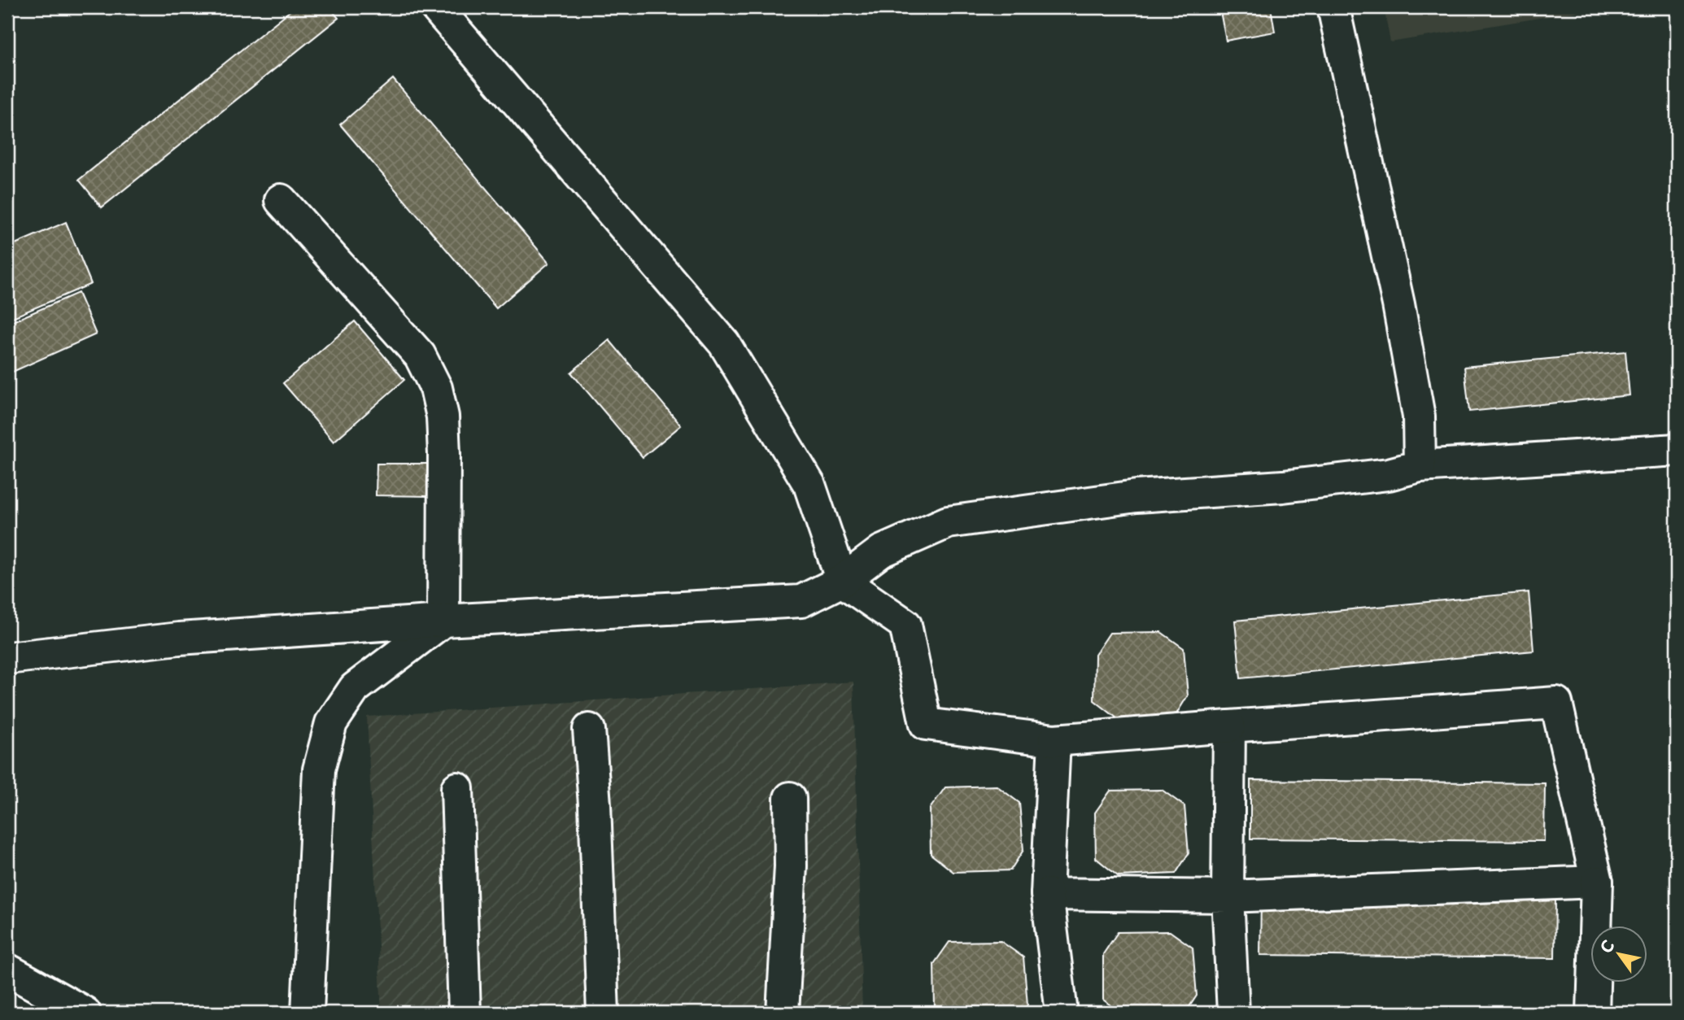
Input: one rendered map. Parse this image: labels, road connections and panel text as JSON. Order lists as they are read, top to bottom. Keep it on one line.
{"north":"top left"}
